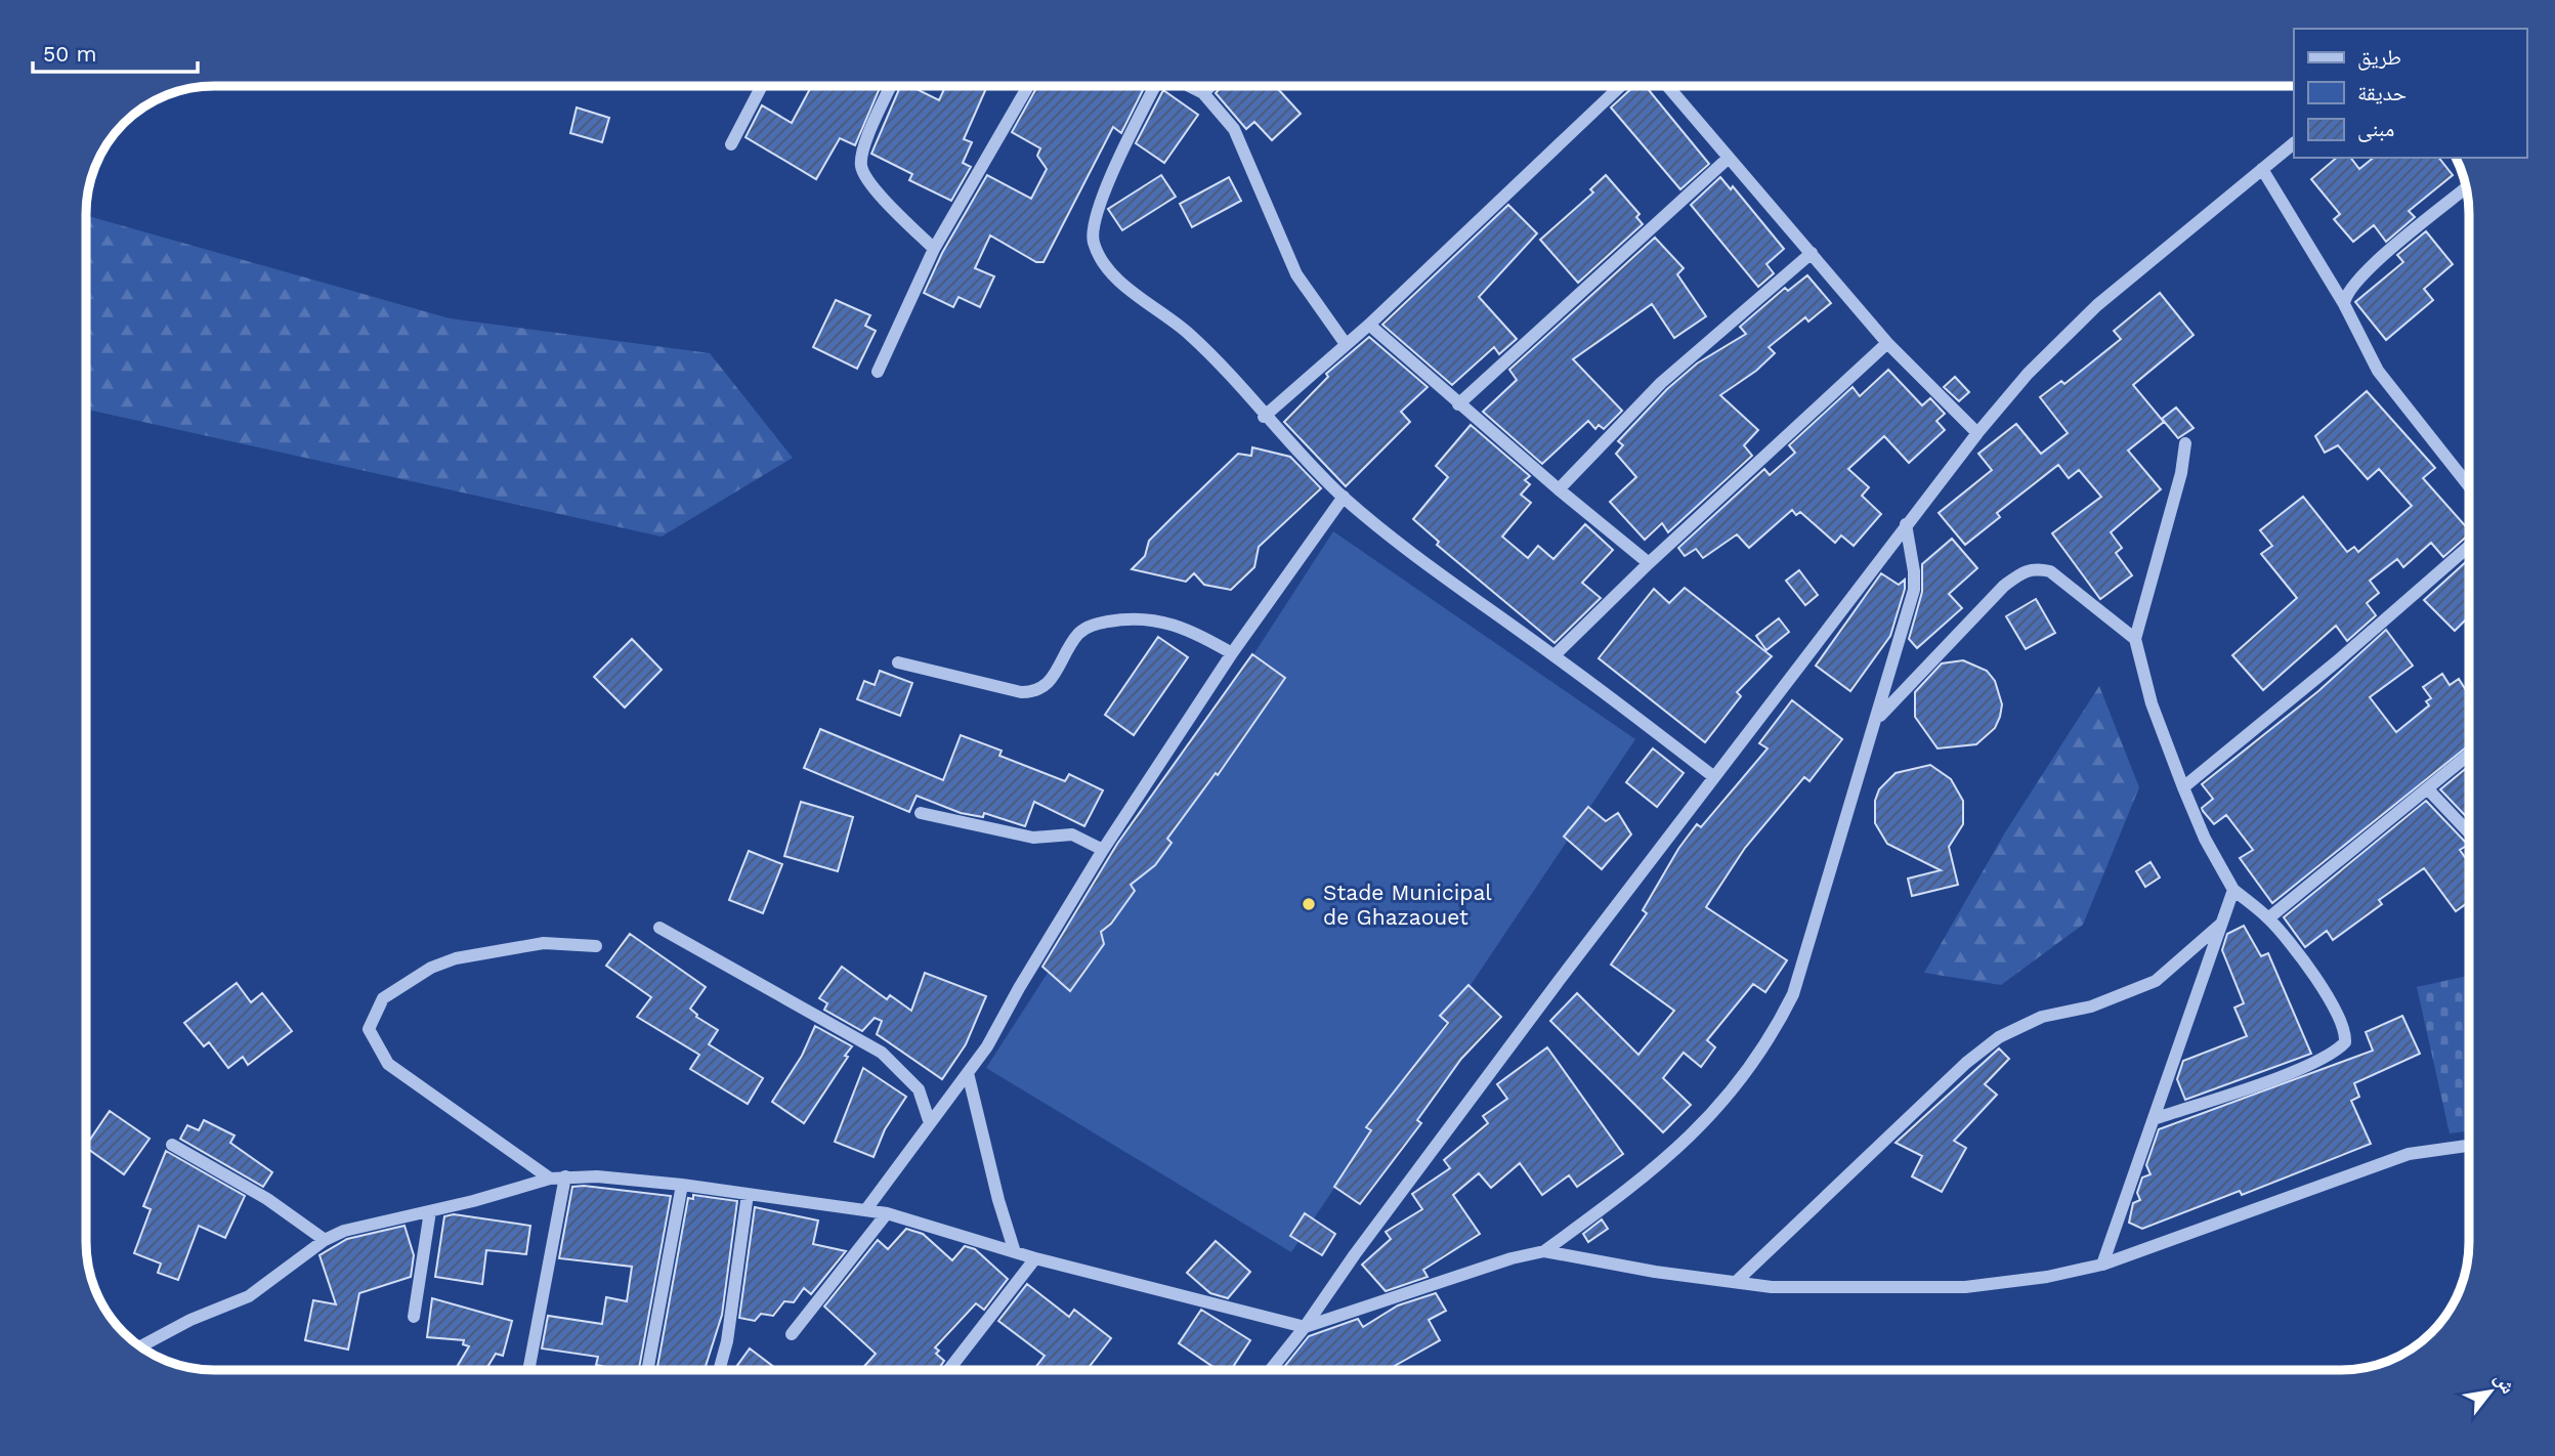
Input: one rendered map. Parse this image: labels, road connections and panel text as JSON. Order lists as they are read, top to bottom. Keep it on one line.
{"places":["Stade Municipal de Ghazaouet"],"legend":["طريق","حديقة","مبنى"],"scale_bar":"50 m","north":"top right"}
